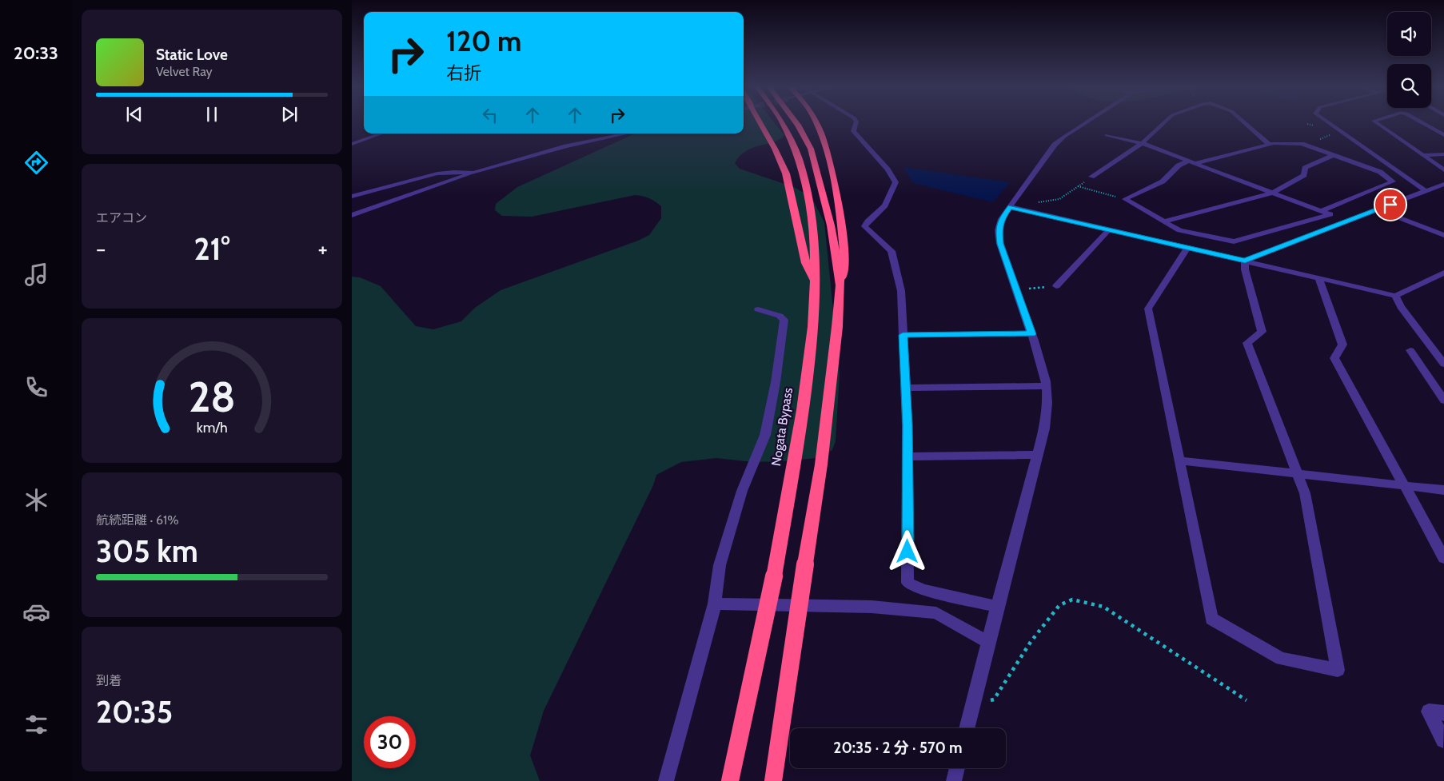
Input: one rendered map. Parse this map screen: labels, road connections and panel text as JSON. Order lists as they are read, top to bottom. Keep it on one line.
{"streets":{"highway":["Nogata Bypass"]},"page":{"tabs":"20:33","turn":["120 m","右折"],"song":["Static Love","Velvet Ray"],"tile":["エアコン",["航続距離 · 61%","305 km"],["到着","20:35"]],"heat":["−","21°","+"],"limit":"30","trip":"20:35 · 2 分 · 570 m","gauge":["28","km/h"]}}
